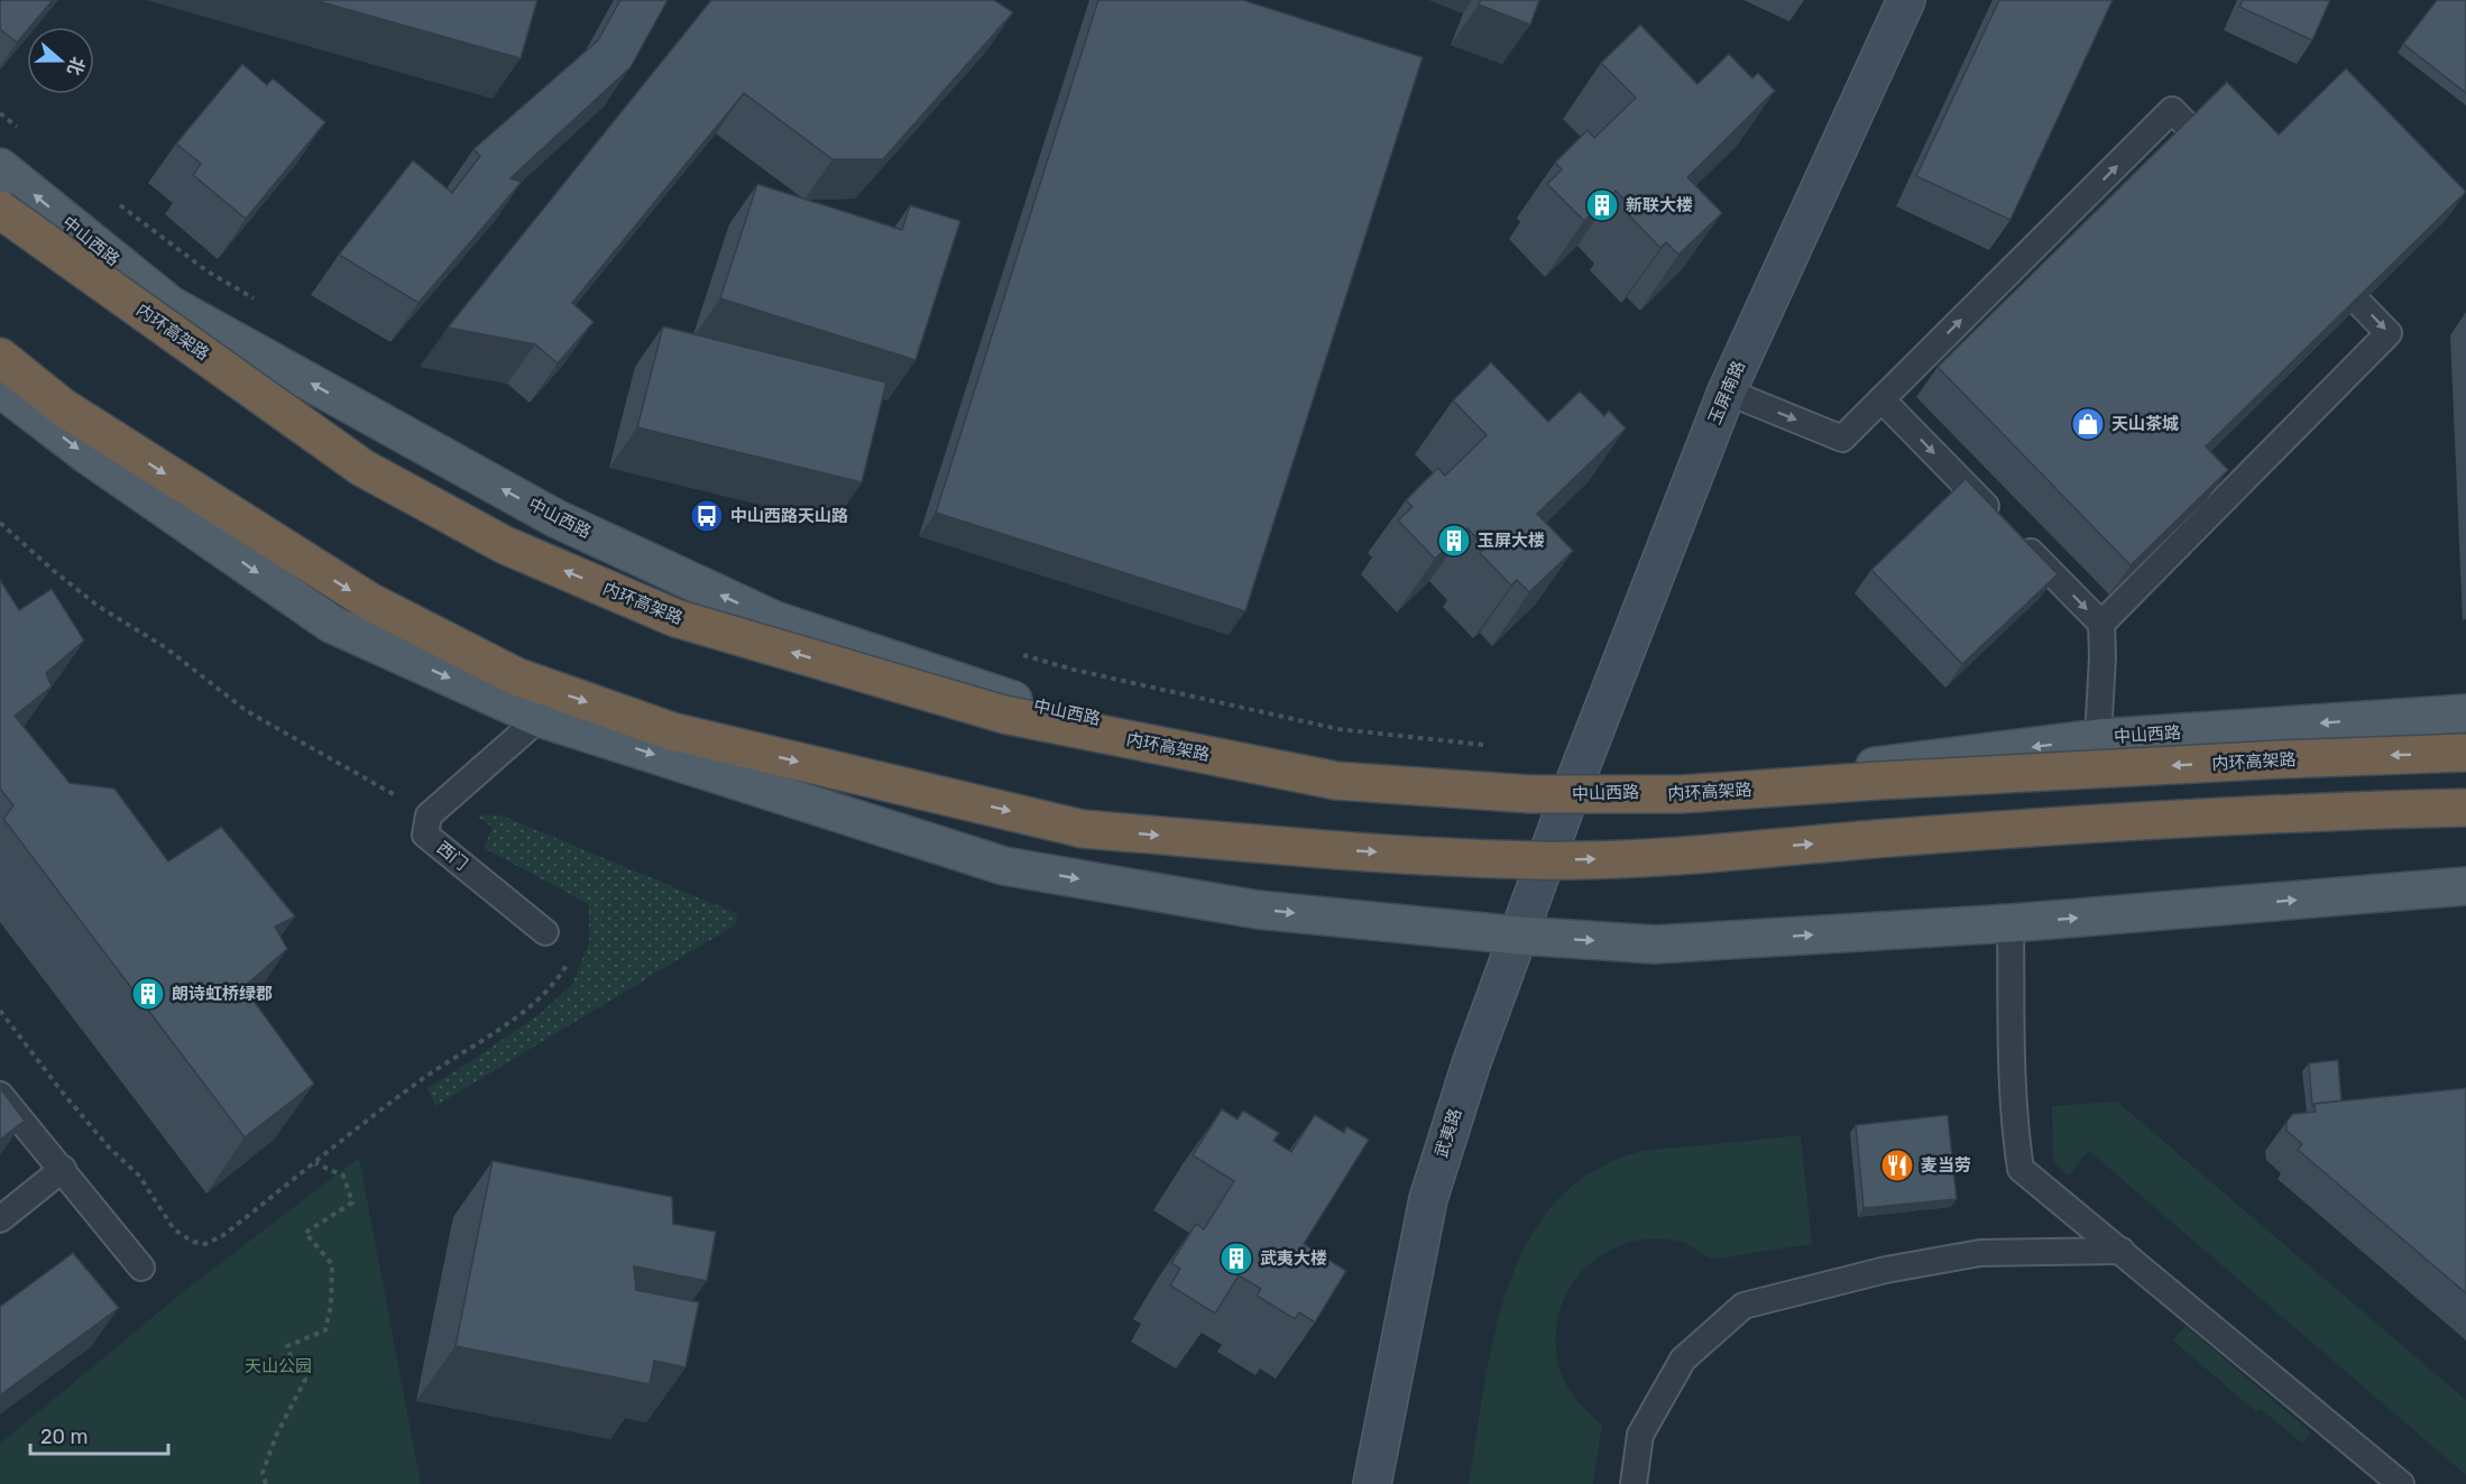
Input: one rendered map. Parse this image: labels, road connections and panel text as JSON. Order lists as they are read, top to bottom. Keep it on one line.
{"streets":{"highway":["内环高架路"],"main road":["中山西路"],"street":["玉屏南路","武夷路"],"lane":["西门"]},"crossings":[["中山西路","玉屏南路"],["中山西路","武夷路"],["玉屏南路","武夷路"]],"parks":["天山公园"],"places":{"building":["新联大楼","玉屏大楼","朗诗虹桥绿郡","武夷大楼"],"shop":["天山茶城"],"bus stop":["中山西路天山路"],"restaurant":["麦当劳"]},"scale_bar":"20 m","north":"right"}
